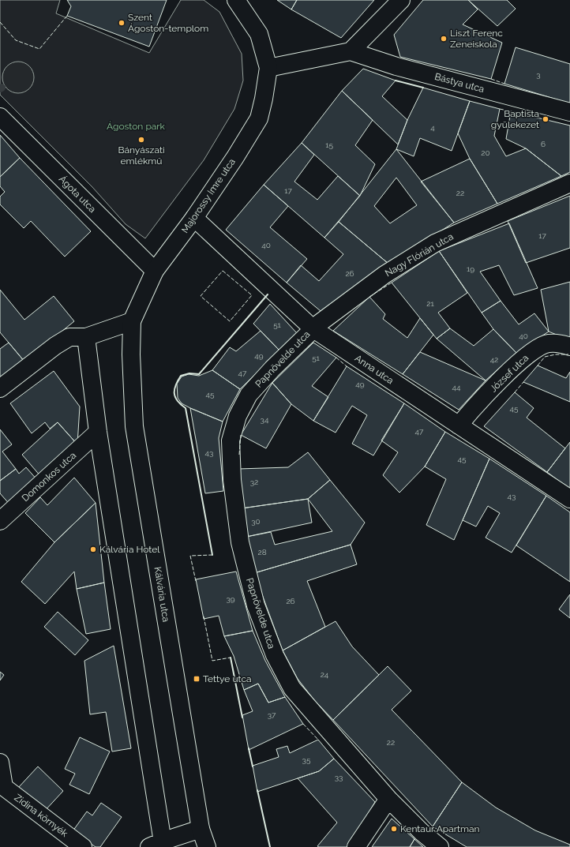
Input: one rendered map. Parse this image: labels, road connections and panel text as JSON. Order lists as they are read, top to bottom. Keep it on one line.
{"streets":{"street":["Bástya utca","Ágota utca","Majorossy Imre utca","Nagy Flórián utca","Papnövelde utca","Anna utca","József utca","Domonkos utca","Kálvária utca","Zidina környék"]},"crossings":[["Ágota utca","Majorossy Imre utca"],["Majorossy Imre utca","Anna utca"],["Majorossy Imre utca","Kálvária utca"],["Nagy Flórián utca","Papnövelde utca"],["Nagy Flórián utca","Anna utca"],["Papnövelde utca","Anna utca"],["Anna utca","József utca"]],"parks":["Ágoston park"],"places":{"other":["Szent Ágoston-templom","Liszt Ferenc Zeneiskola","Baptista gyülekezet","Bányászati emlékmű","Kálvária Hotel","Kentaur Apartman"],"transit":["Tettye utca"]},"house_numbers":["3","4","6","15","20","17","22","17","40","19","26","21","51","40","49","51","42","47","49","44","45","45","34","47","43","45","32","43","30","28","39","26","24","37","22","35","33"]}
